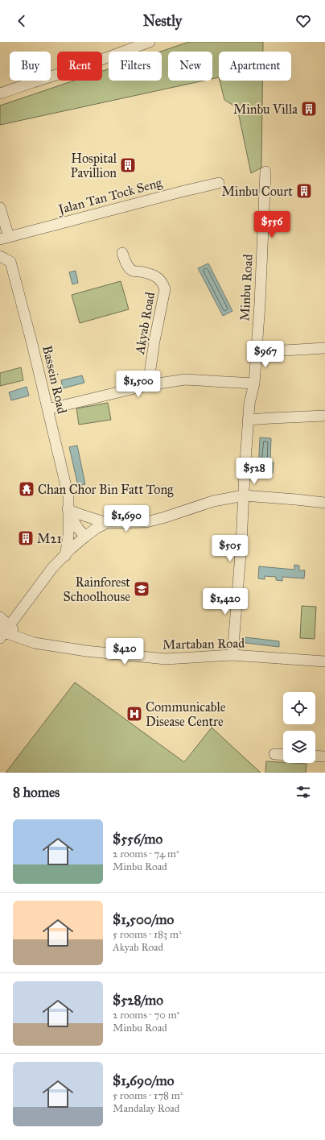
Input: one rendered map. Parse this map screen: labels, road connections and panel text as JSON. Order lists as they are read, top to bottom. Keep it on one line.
{"streets":{"street":["Jalan Tan Tock Seng","Minbu Road","Akyab Road","Bassein Road","Martaban Road"]},"crossings":[["Minbu Road","Martaban Road"]],"places":{"building":["Minbu Villa","Hospital Pavillion","Minbu Court","M21"],"temple":["Chan Chor Bin Fatt Tong"],"school or university":["Rainforest Schoolhouse"],"hospital":["Communicable Disease Centre"]},"page":{"header":"Nestly","chip":["Buy","Rent","Filters","New","Apartment"],"price":["$556","$967","$1,500","$528","$1,690","$505","$1,420","$420"],"heading":"8 homes","list":[{"name":"$556/mo","note":"2 rooms · 74 m² · Minbu Road"},{"name":"$1,500/mo","note":"5 rooms · 183 m² · Akyab Road"},{"name":"$528/mo","note":"2 rooms · 70 m² · Minbu Road"},{"name":"$1,690/mo","note":"5 rooms · 178 m² · Mandalay Road"}]}}
